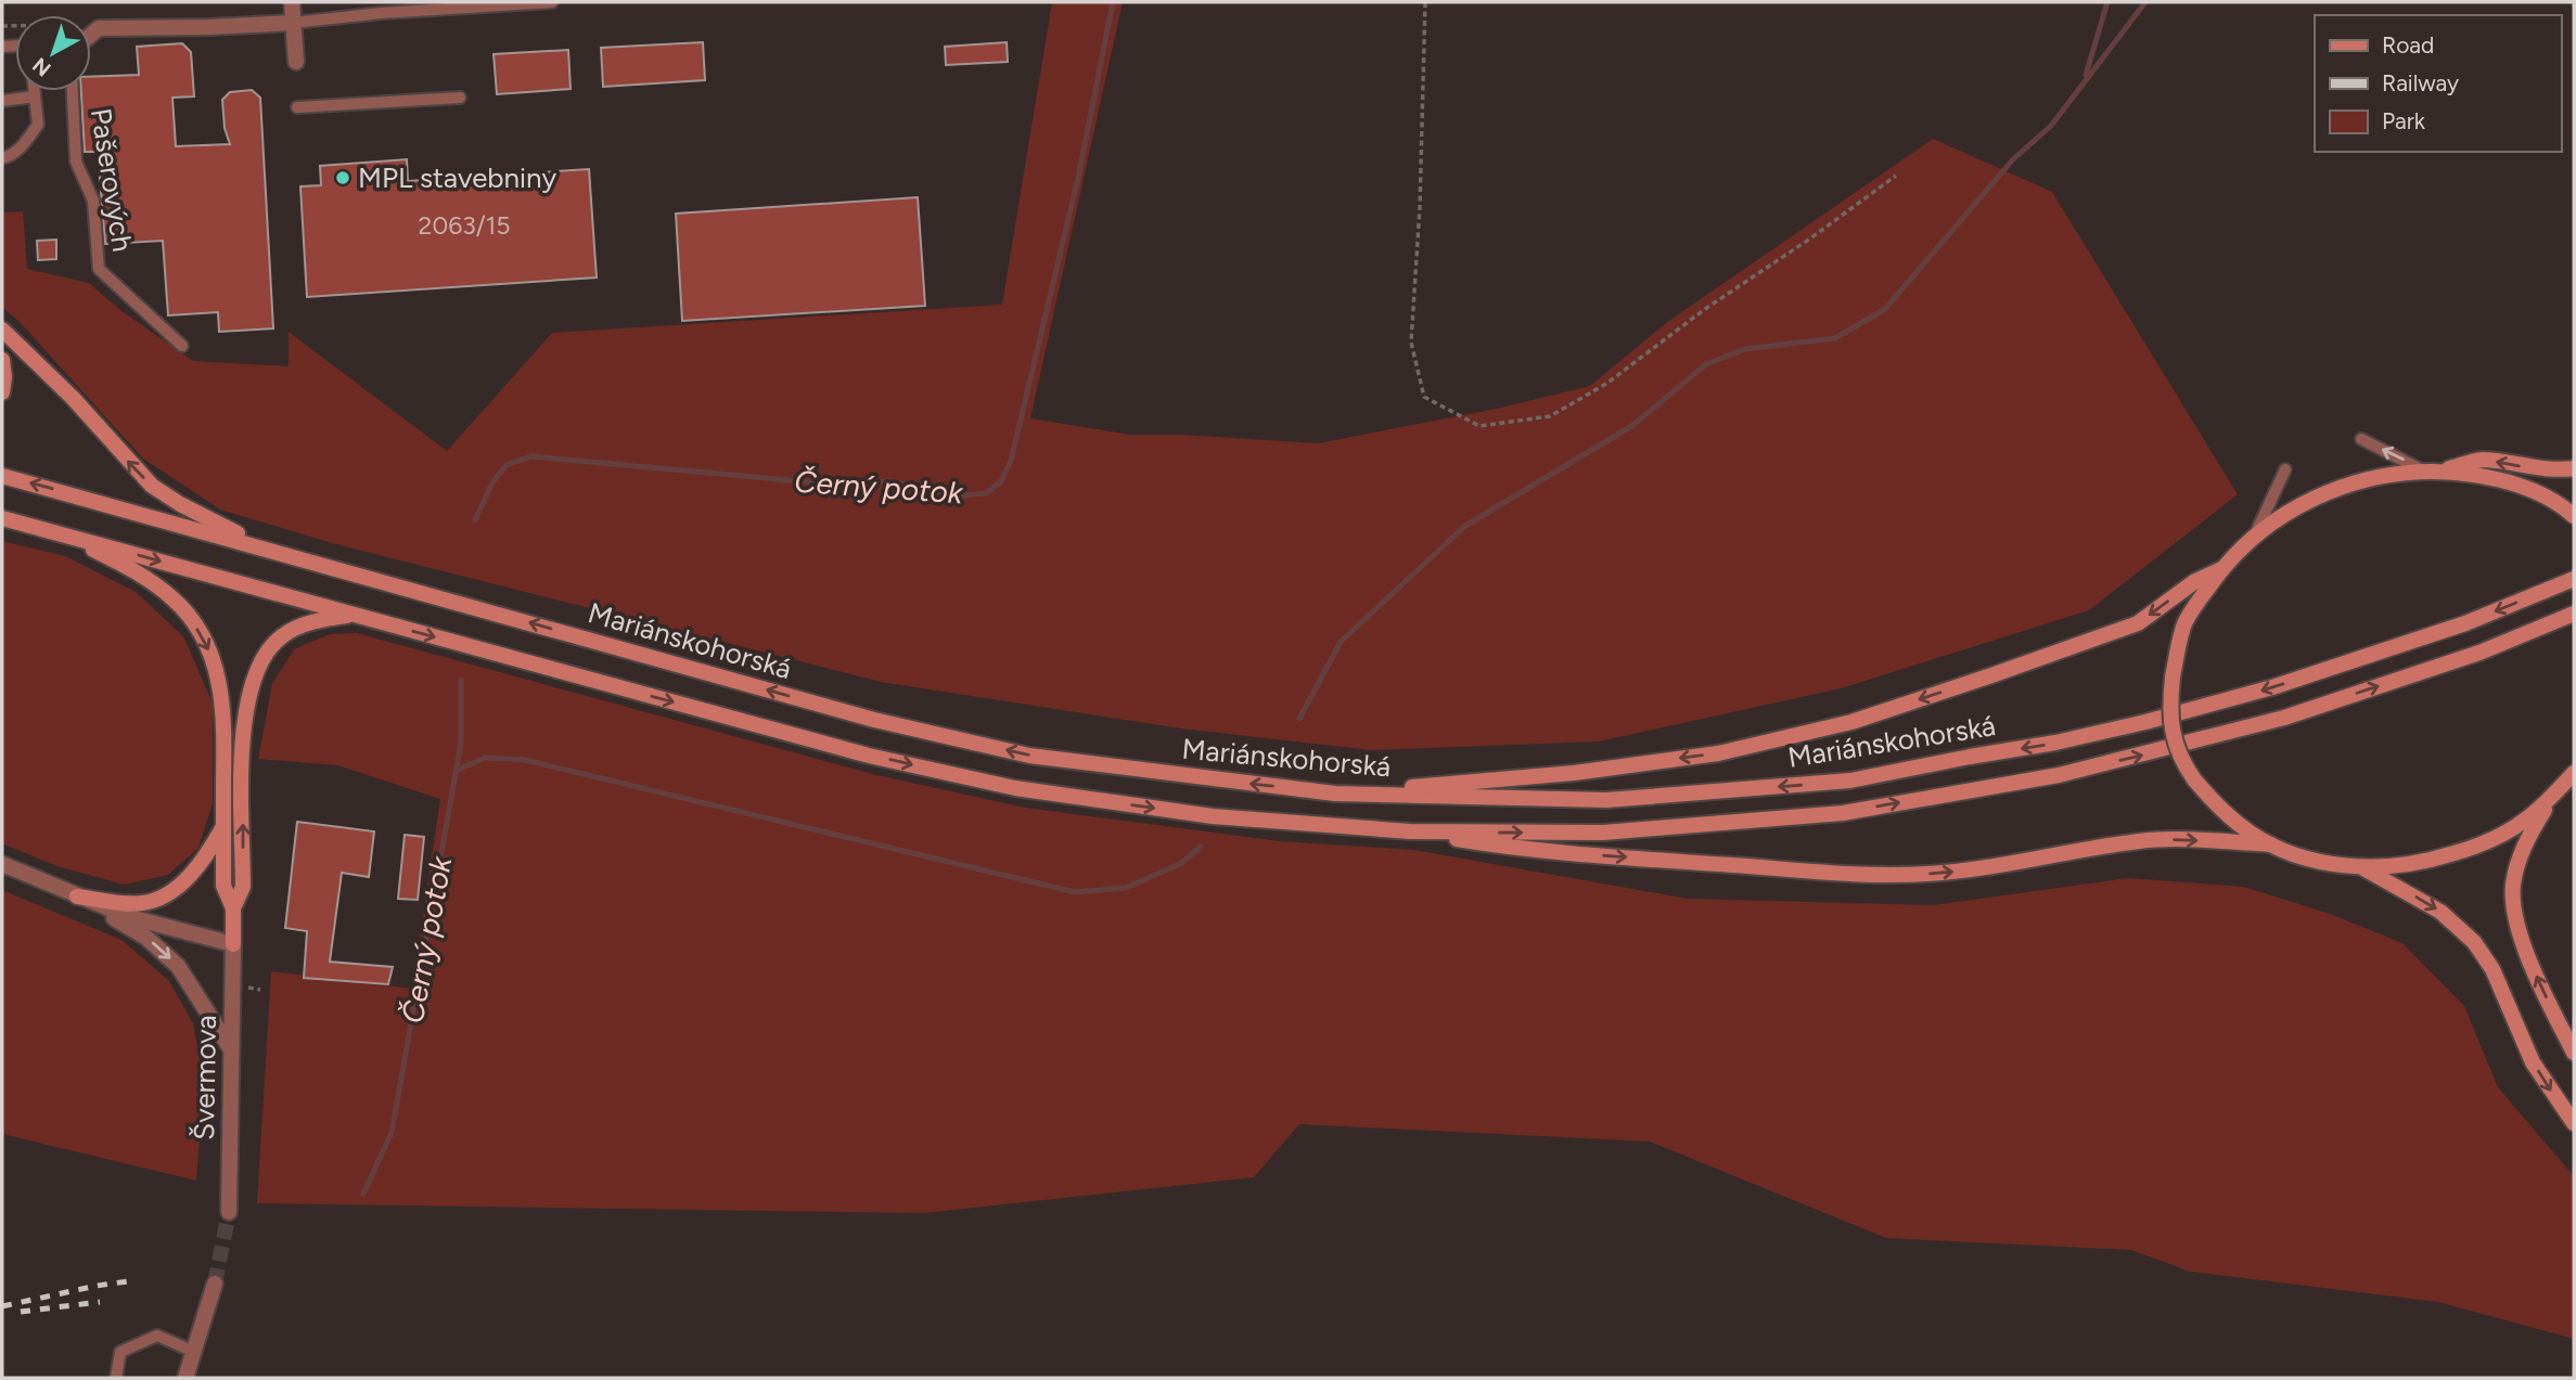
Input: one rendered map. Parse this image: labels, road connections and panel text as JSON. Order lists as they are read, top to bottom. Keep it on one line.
{"streets":{"main road":["Mariánskohorská"],"street":["Švermova"],"lane":["Pašerových"]},"water":["Černý potok"],"places":["MPL stavebniny"],"house_numbers":["2063/15"],"legend":["Road","Railway","Park"],"north":"bottom left"}
